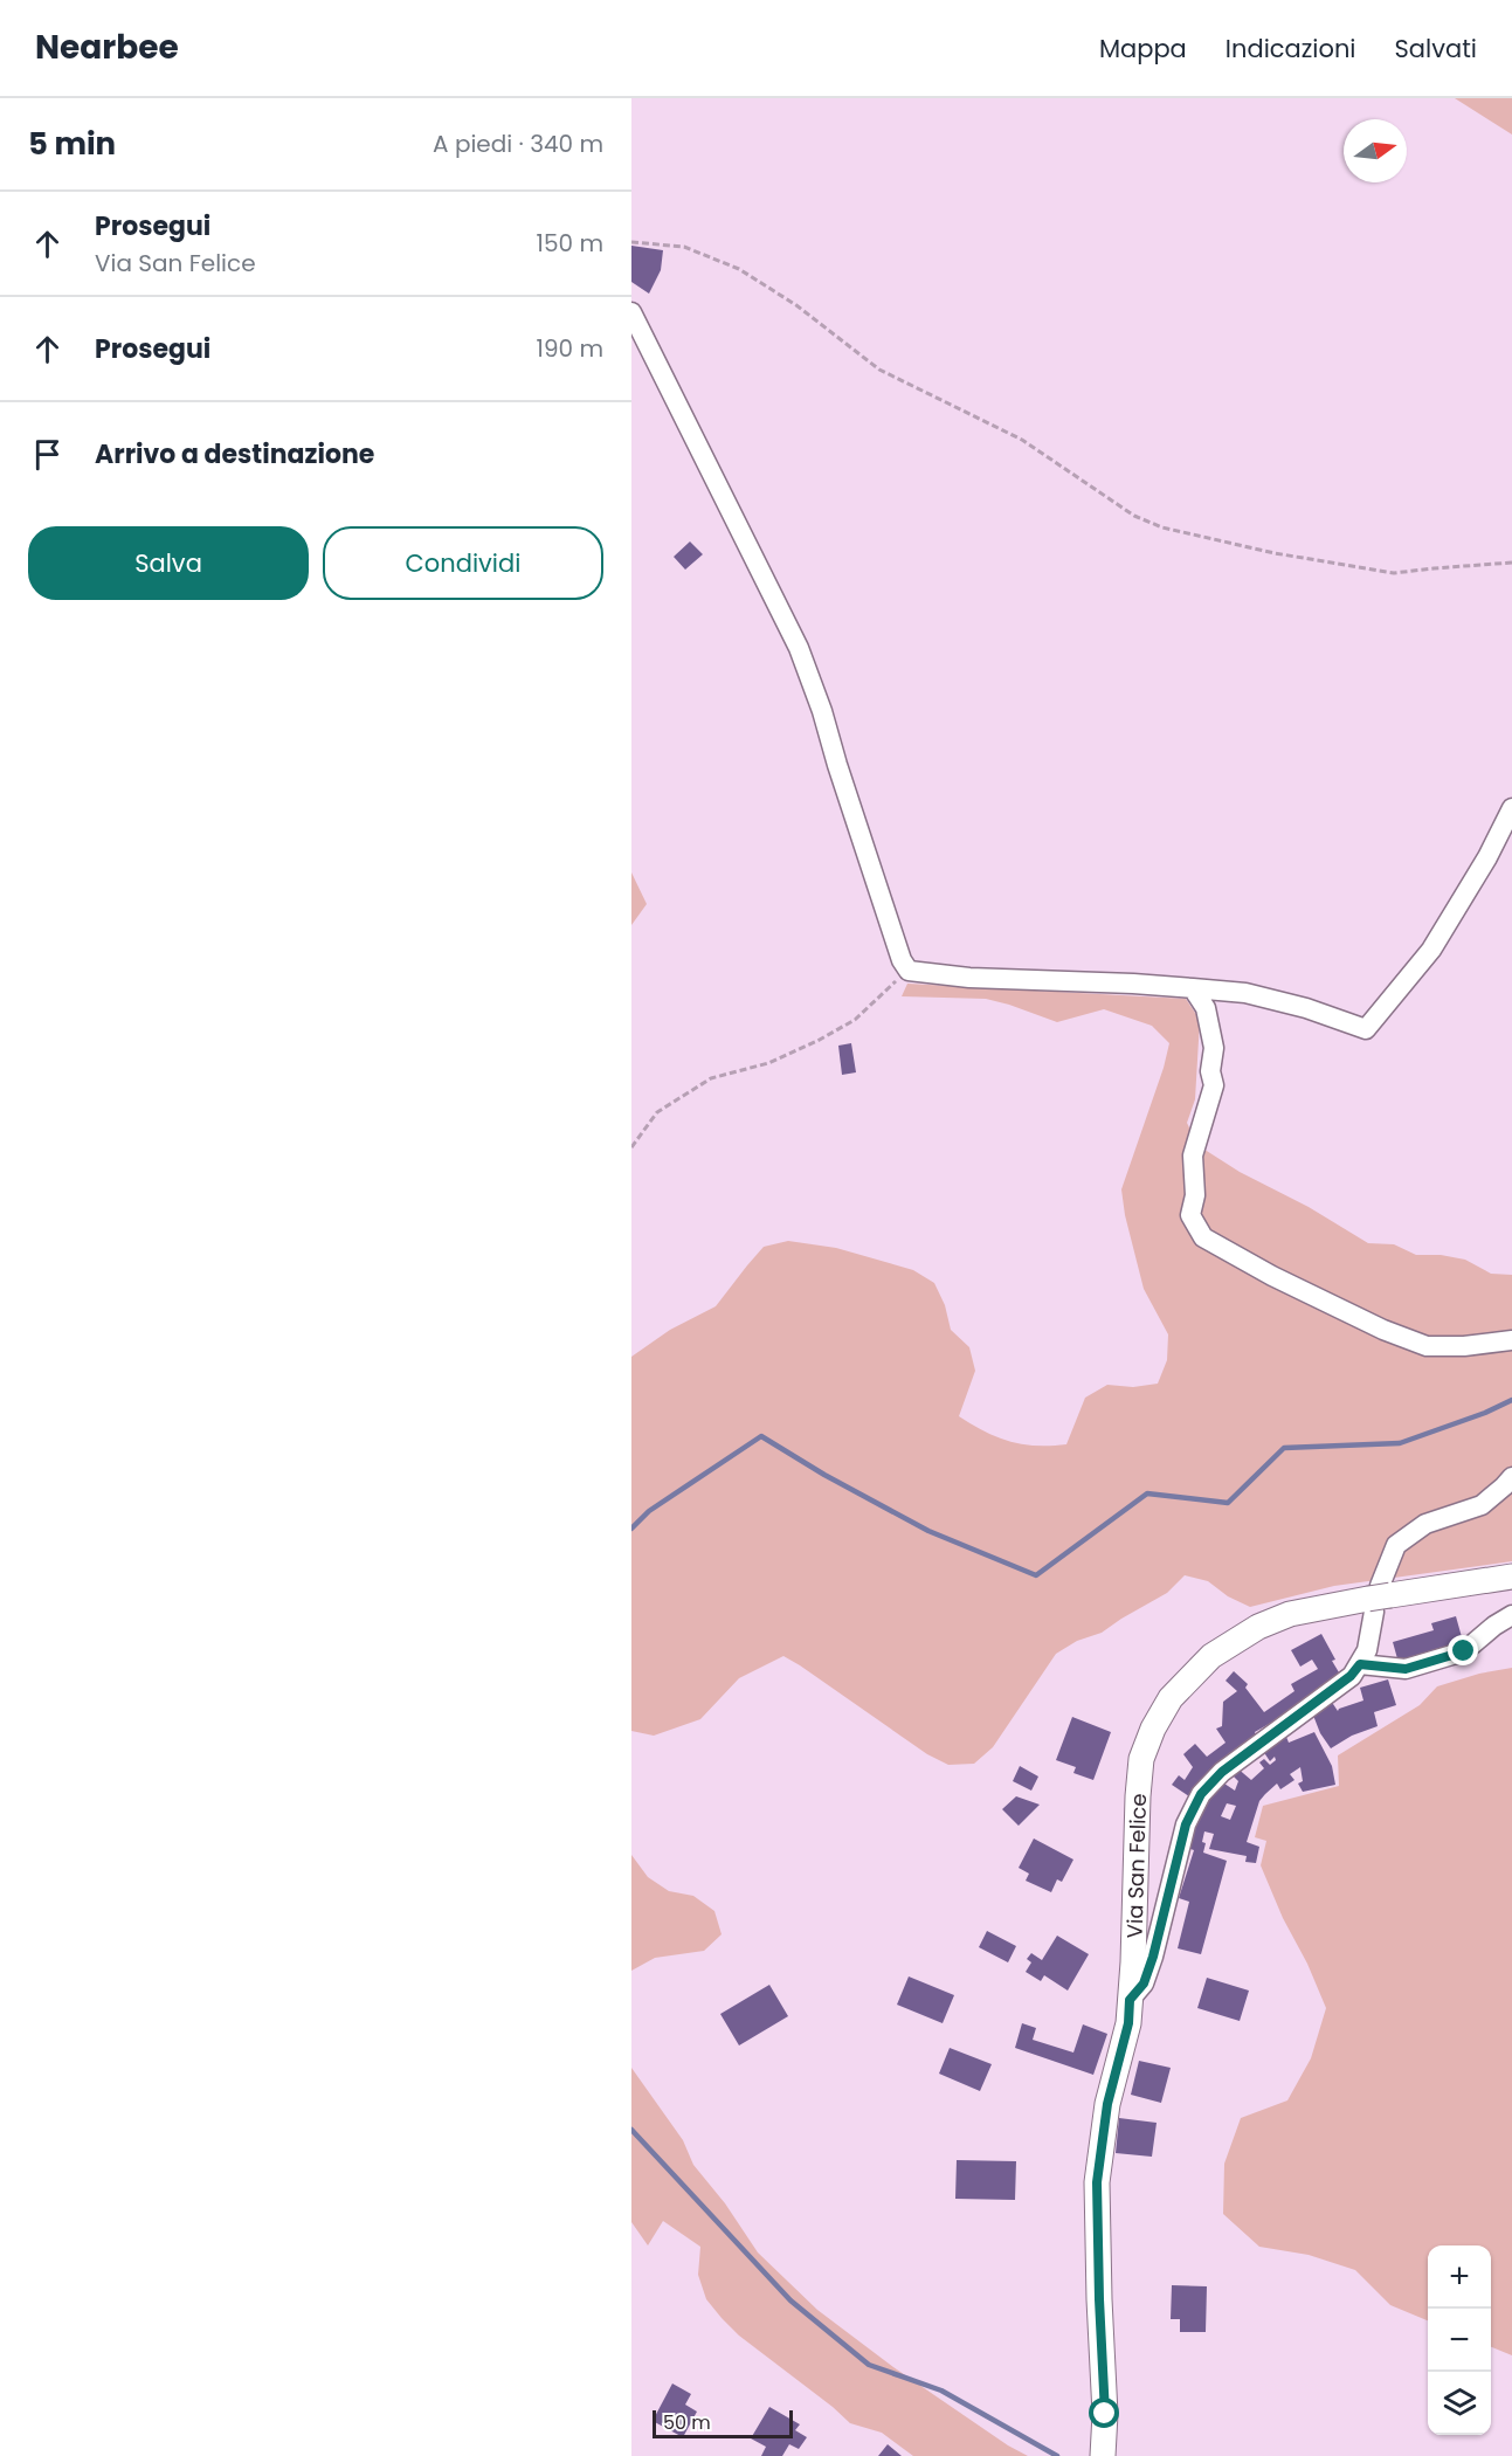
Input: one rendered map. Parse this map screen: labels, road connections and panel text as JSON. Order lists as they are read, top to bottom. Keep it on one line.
{"streets":{"street":["Via San Felice"]},"scale_bar":"50 m","north":"right","page":{"header":"Nearbee","nav":["Mappa","Indicazioni","Salvati"],"heading":["5 min","A piedi · 340 m"],"list":[["Prosegui","Via San Felice","150 m"],["Prosegui","190 m"],"Arrivo a destinazione"],"buttons":["Salva","Condividi"],"map_buttons":["+","−"],"scale":"50 m"}}
